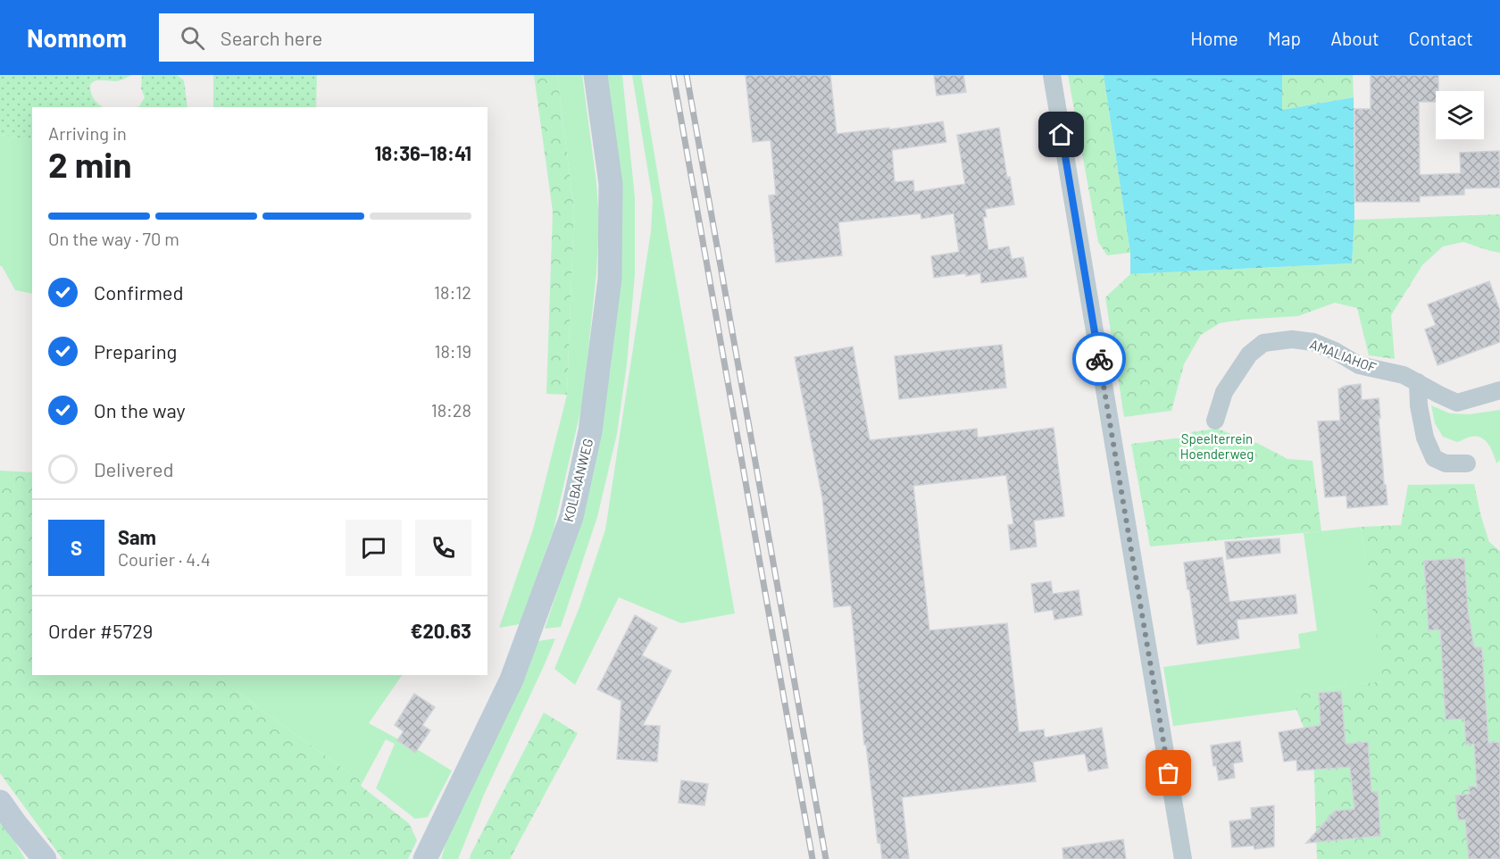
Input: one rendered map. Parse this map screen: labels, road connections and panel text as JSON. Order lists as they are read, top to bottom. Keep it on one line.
{"streets":{"street":["AMALIAHOF","KOLBAANWEG"]},"parks":["Speelterrein Hoenderweg"],"page":{"header":"Nomnom","search":"Search here","nav":["Home","Map","About","Contact"],"heading":["2 min","Arriving in","18:36–18:41"],"panel":["Sam","Courier · 4.4","Order #5729","€20.63"],"bar":"On the way · 70 m","list":[["Confirmed","18:12"],["Preparing","18:19"],["On the way","18:28"],"Delivered"],"round":"S"}}
